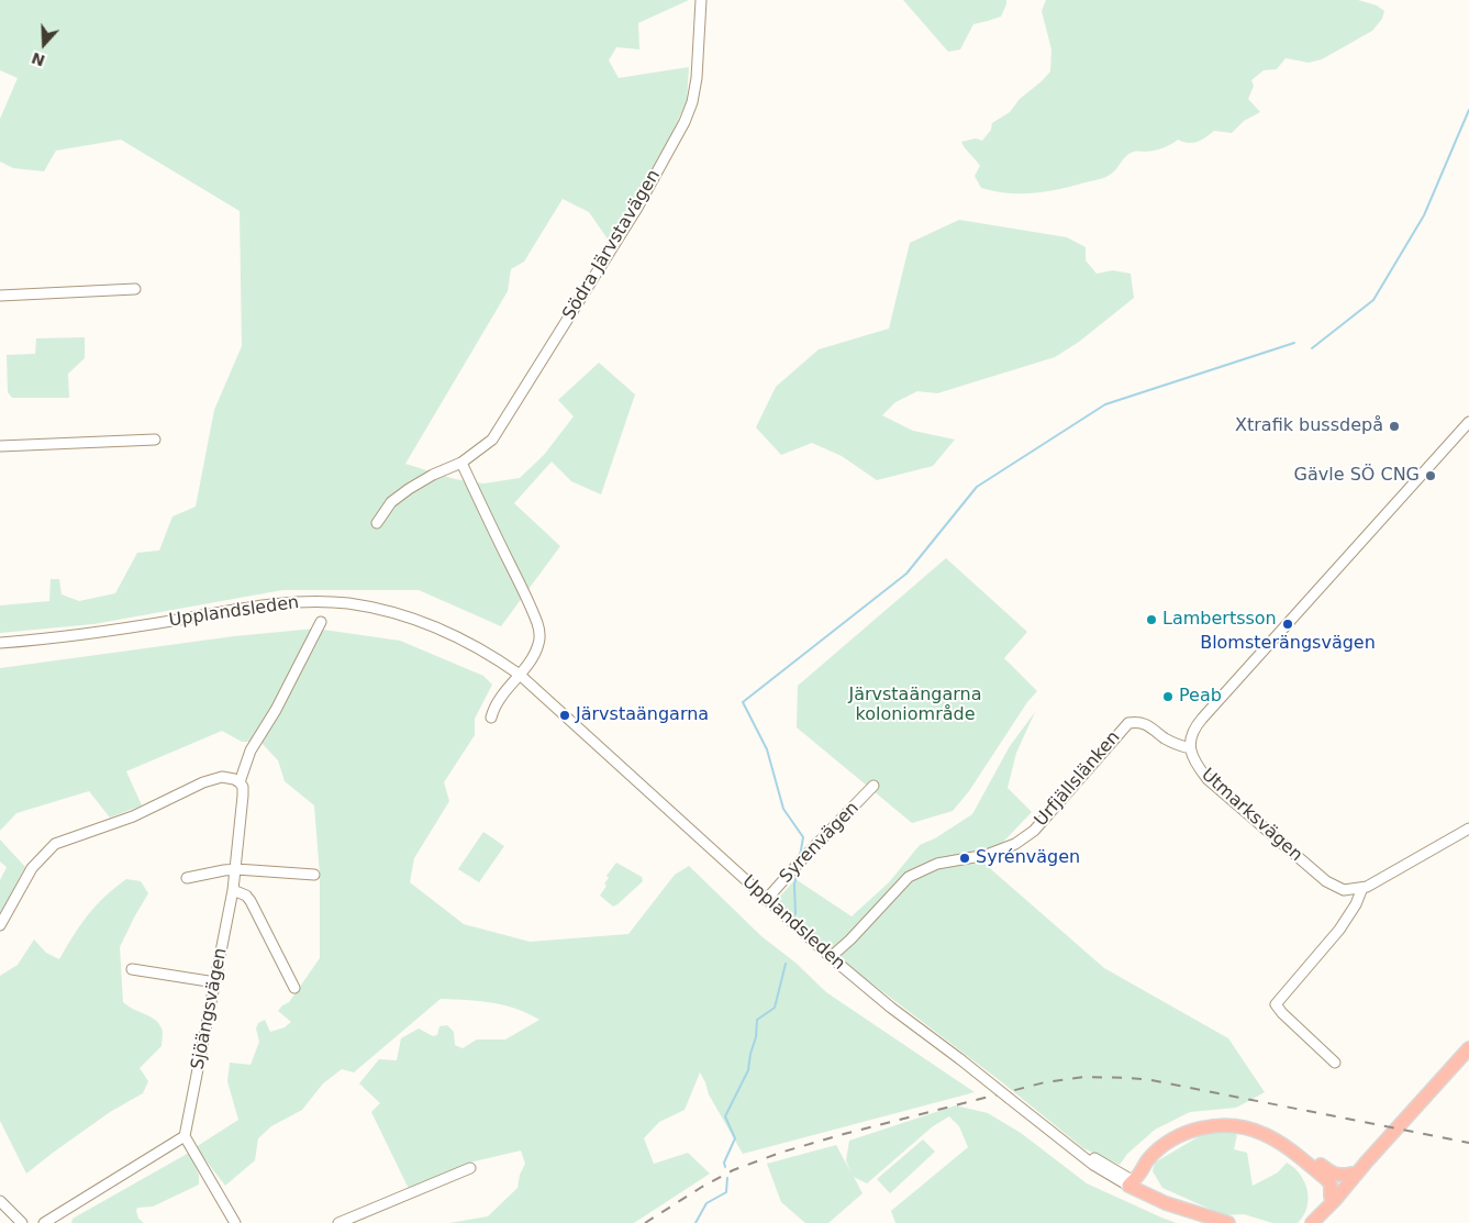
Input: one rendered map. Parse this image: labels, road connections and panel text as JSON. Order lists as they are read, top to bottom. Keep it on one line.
{"streets":{"street":["Södra Järvstavägen","Upplandsleden","Urfjällslänken","Utmarksvägen","Syrenvägen","Sjöängsvägen"]},"crossings":[["Upplandsleden","Urfjällslänken"],["Upplandsleden","Syrenvägen"],["Urfjällslänken","Utmarksvägen"]],"parks":["Järvstaängarna koloniområde"],"places":["Xtrafik bussdepå","Gävle SÖ CNG","Lambertsson","Blomsterängsvägen","Peab","Järvstaängarna","Syrénvägen"],"north":"bottom"}
